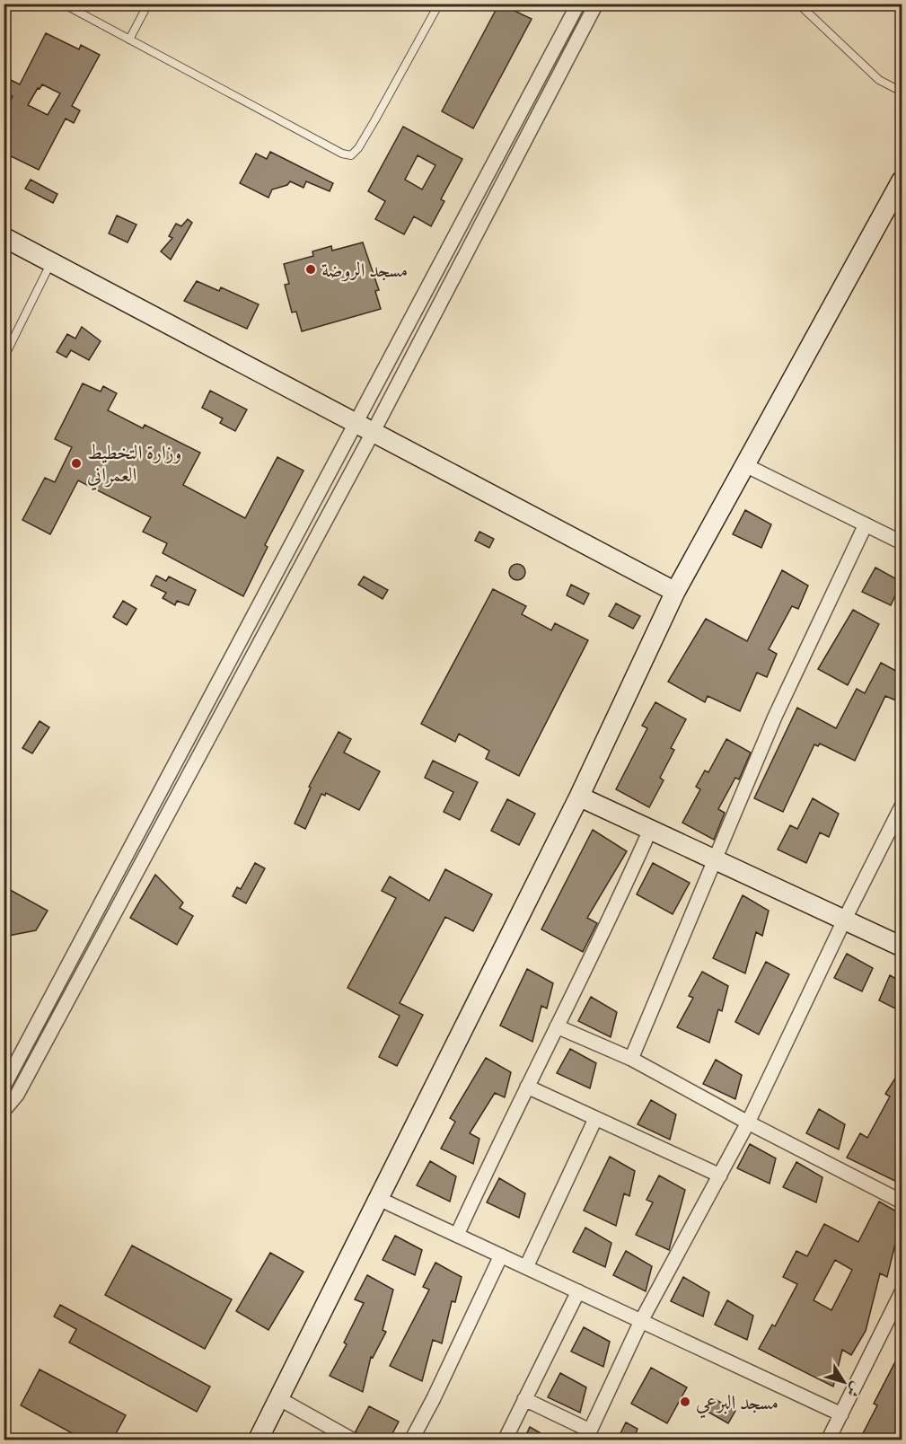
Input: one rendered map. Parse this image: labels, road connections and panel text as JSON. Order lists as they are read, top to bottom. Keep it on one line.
{"places":["مسجد الروضة","وزارة التخطيط العمراني","مسجد البرعي"],"north":"bottom right"}
